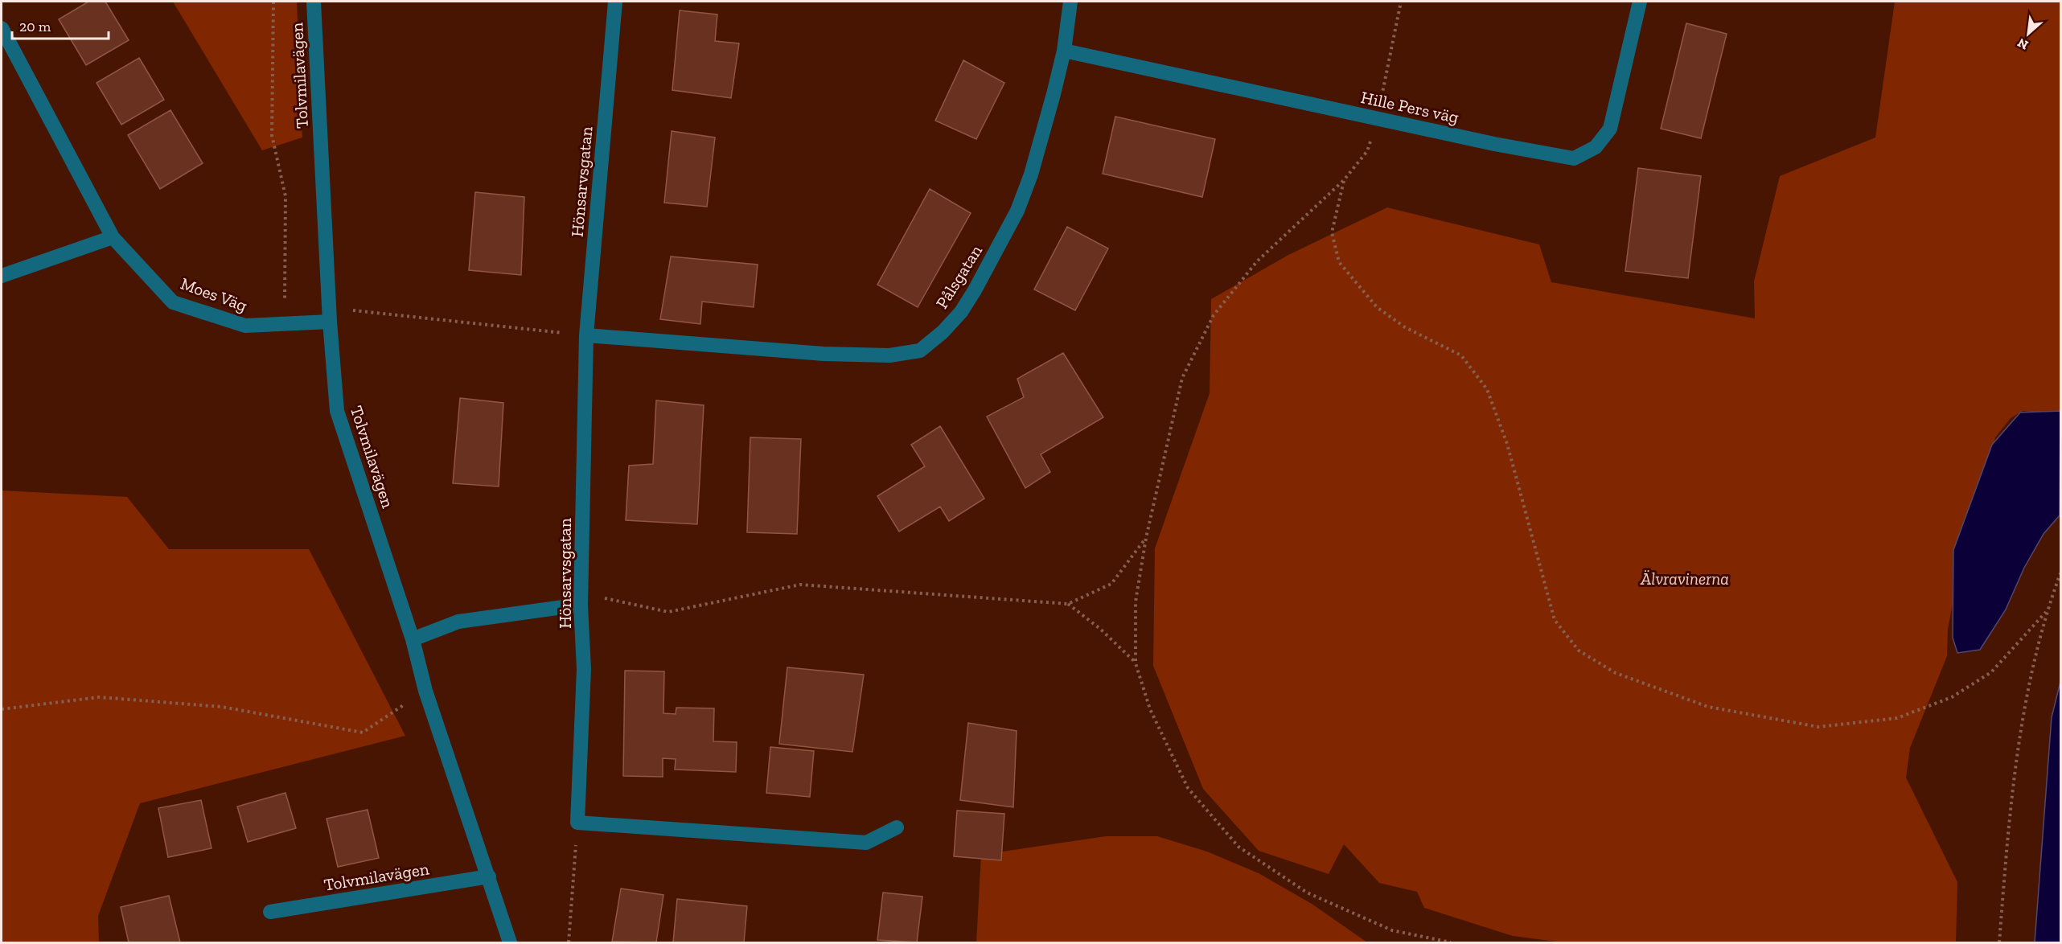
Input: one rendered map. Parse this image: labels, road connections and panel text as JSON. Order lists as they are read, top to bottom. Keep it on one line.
{"streets":{"street":["Tolvmilavägen","Hille Pers väg","Hönsarvsgatan","Pålsgatan","Moes Väg"]},"crossings":[["Tolvmilavägen","Moes Väg"],["Hille Pers väg","Pålsgatan"],["Hönsarvsgatan","Pålsgatan"]],"parks":["Älvravinerna"],"scale_bar":"20 m","north":"bottom left"}
